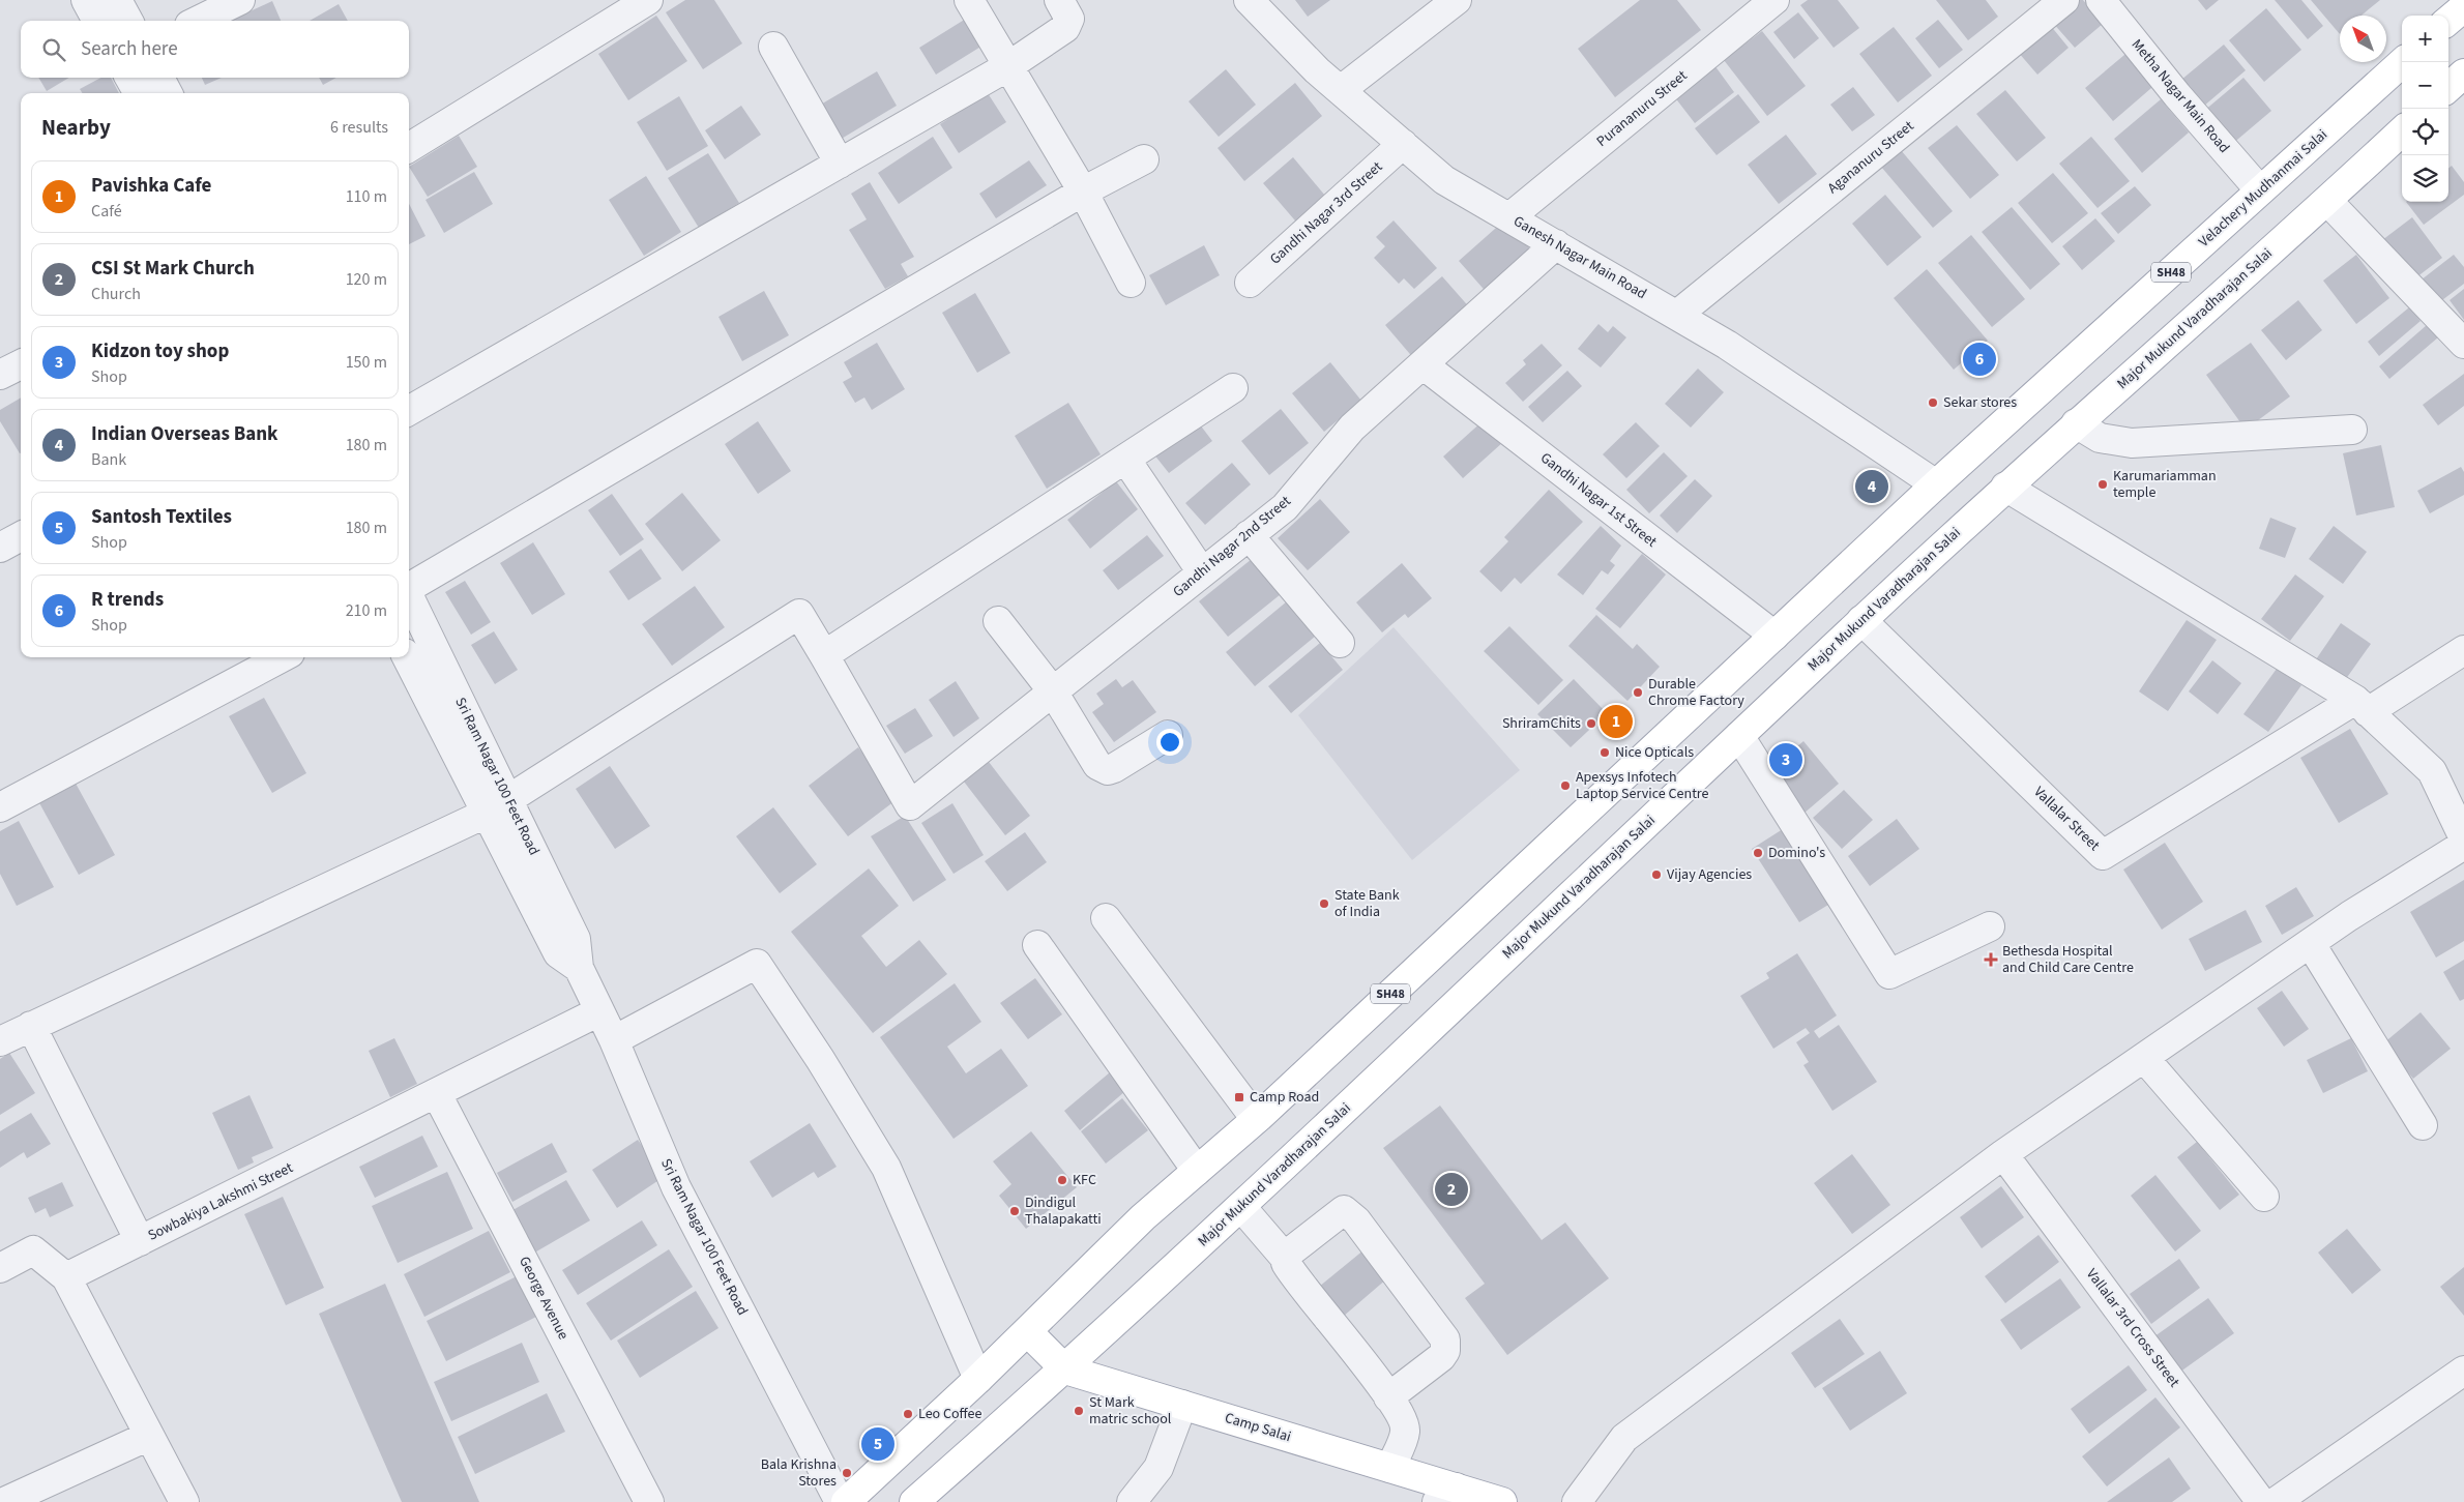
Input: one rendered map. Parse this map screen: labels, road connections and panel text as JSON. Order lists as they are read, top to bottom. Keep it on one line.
{"streets":{"main road":["Velachery Mudhanmai Salai","SH48","Major Mukund Varadharajan Salai","Camp Salai"],"street":["Metha Nagar Main Road","Purananuru Street","Agananuru Street","Gandhi Nagar 3rd Street","Ganesh Nagar Main Road","Gandhi Nagar 1st Street","Gandhi Nagar 2nd Street","Sri Ram Nagar 100 Feet Road","Vallalar Street","Sowbakiya Lakshmi Street","George Avenue","Vallalar 3rd Cross Street"]},"crossings":[["Metha Nagar Main Road","Velachery Mudhanmai Salai"],["Purananuru Street","Ganesh Nagar Main Road"],["Agananuru Street","Ganesh Nagar Main Road"],["Velachery Mudhanmai Salai","Ganesh Nagar Main Road"],["Velachery Mudhanmai Salai","SH48"],["Gandhi Nagar 3rd Street","Ganesh Nagar Main Road"],["Ganesh Nagar Main Road","SH48"],["Ganesh Nagar Main Road","Gandhi Nagar 2nd Street"],["SH48","Gandhi Nagar 1st Street"],["SH48","Camp Salai"],["Major Mukund Varadharajan Salai","Vallalar Street"],["Major Mukund Varadharajan Salai","Camp Salai"],["Gandhi Nagar 1st Street","Gandhi Nagar 2nd Street"],["Sri Ram Nagar 100 Feet Road","Sowbakiya Lakshmi Street"],["Sowbakiya Lakshmi Street","George Avenue"]],"places":{"other":["Sekar stores","Karumariamman temple","Durable Chrome Factory","ShriramChits","Nice Opticals","Apexsys Infotech Laptop Service Centre","Domino's","Vijay Agencies","State Bank of India","KFC","Dindigul Thalapakatti","St Mark matric school","Leo Coffee","Bala Krishna Stores"],"health":["Bethesda Hospital and Child Care Centre"],"transit":["Camp Road"]},"north":"top left","page":{"map_buttons":["+","−"],"search":"Search here","heading":["Nearby","6 results"],"list":[{"mark":"1","name":"Pavishka Cafe","note":"Café","value":"110 m"},{"mark":"2","name":"CSI St Mark Church","note":"Church","value":"120 m"},{"mark":"3","name":"Kidzon toy shop","note":"Shop","value":"150 m"},{"mark":"4","name":"Indian Overseas Bank","note":"Bank","value":"180 m"},{"mark":"5","name":"Santosh Textiles","note":"Shop","value":"180 m"},{"mark":"6","name":"R trends","note":"Shop","value":"210 m"}],"pins":["6","4","1","3","2","5"]}}
